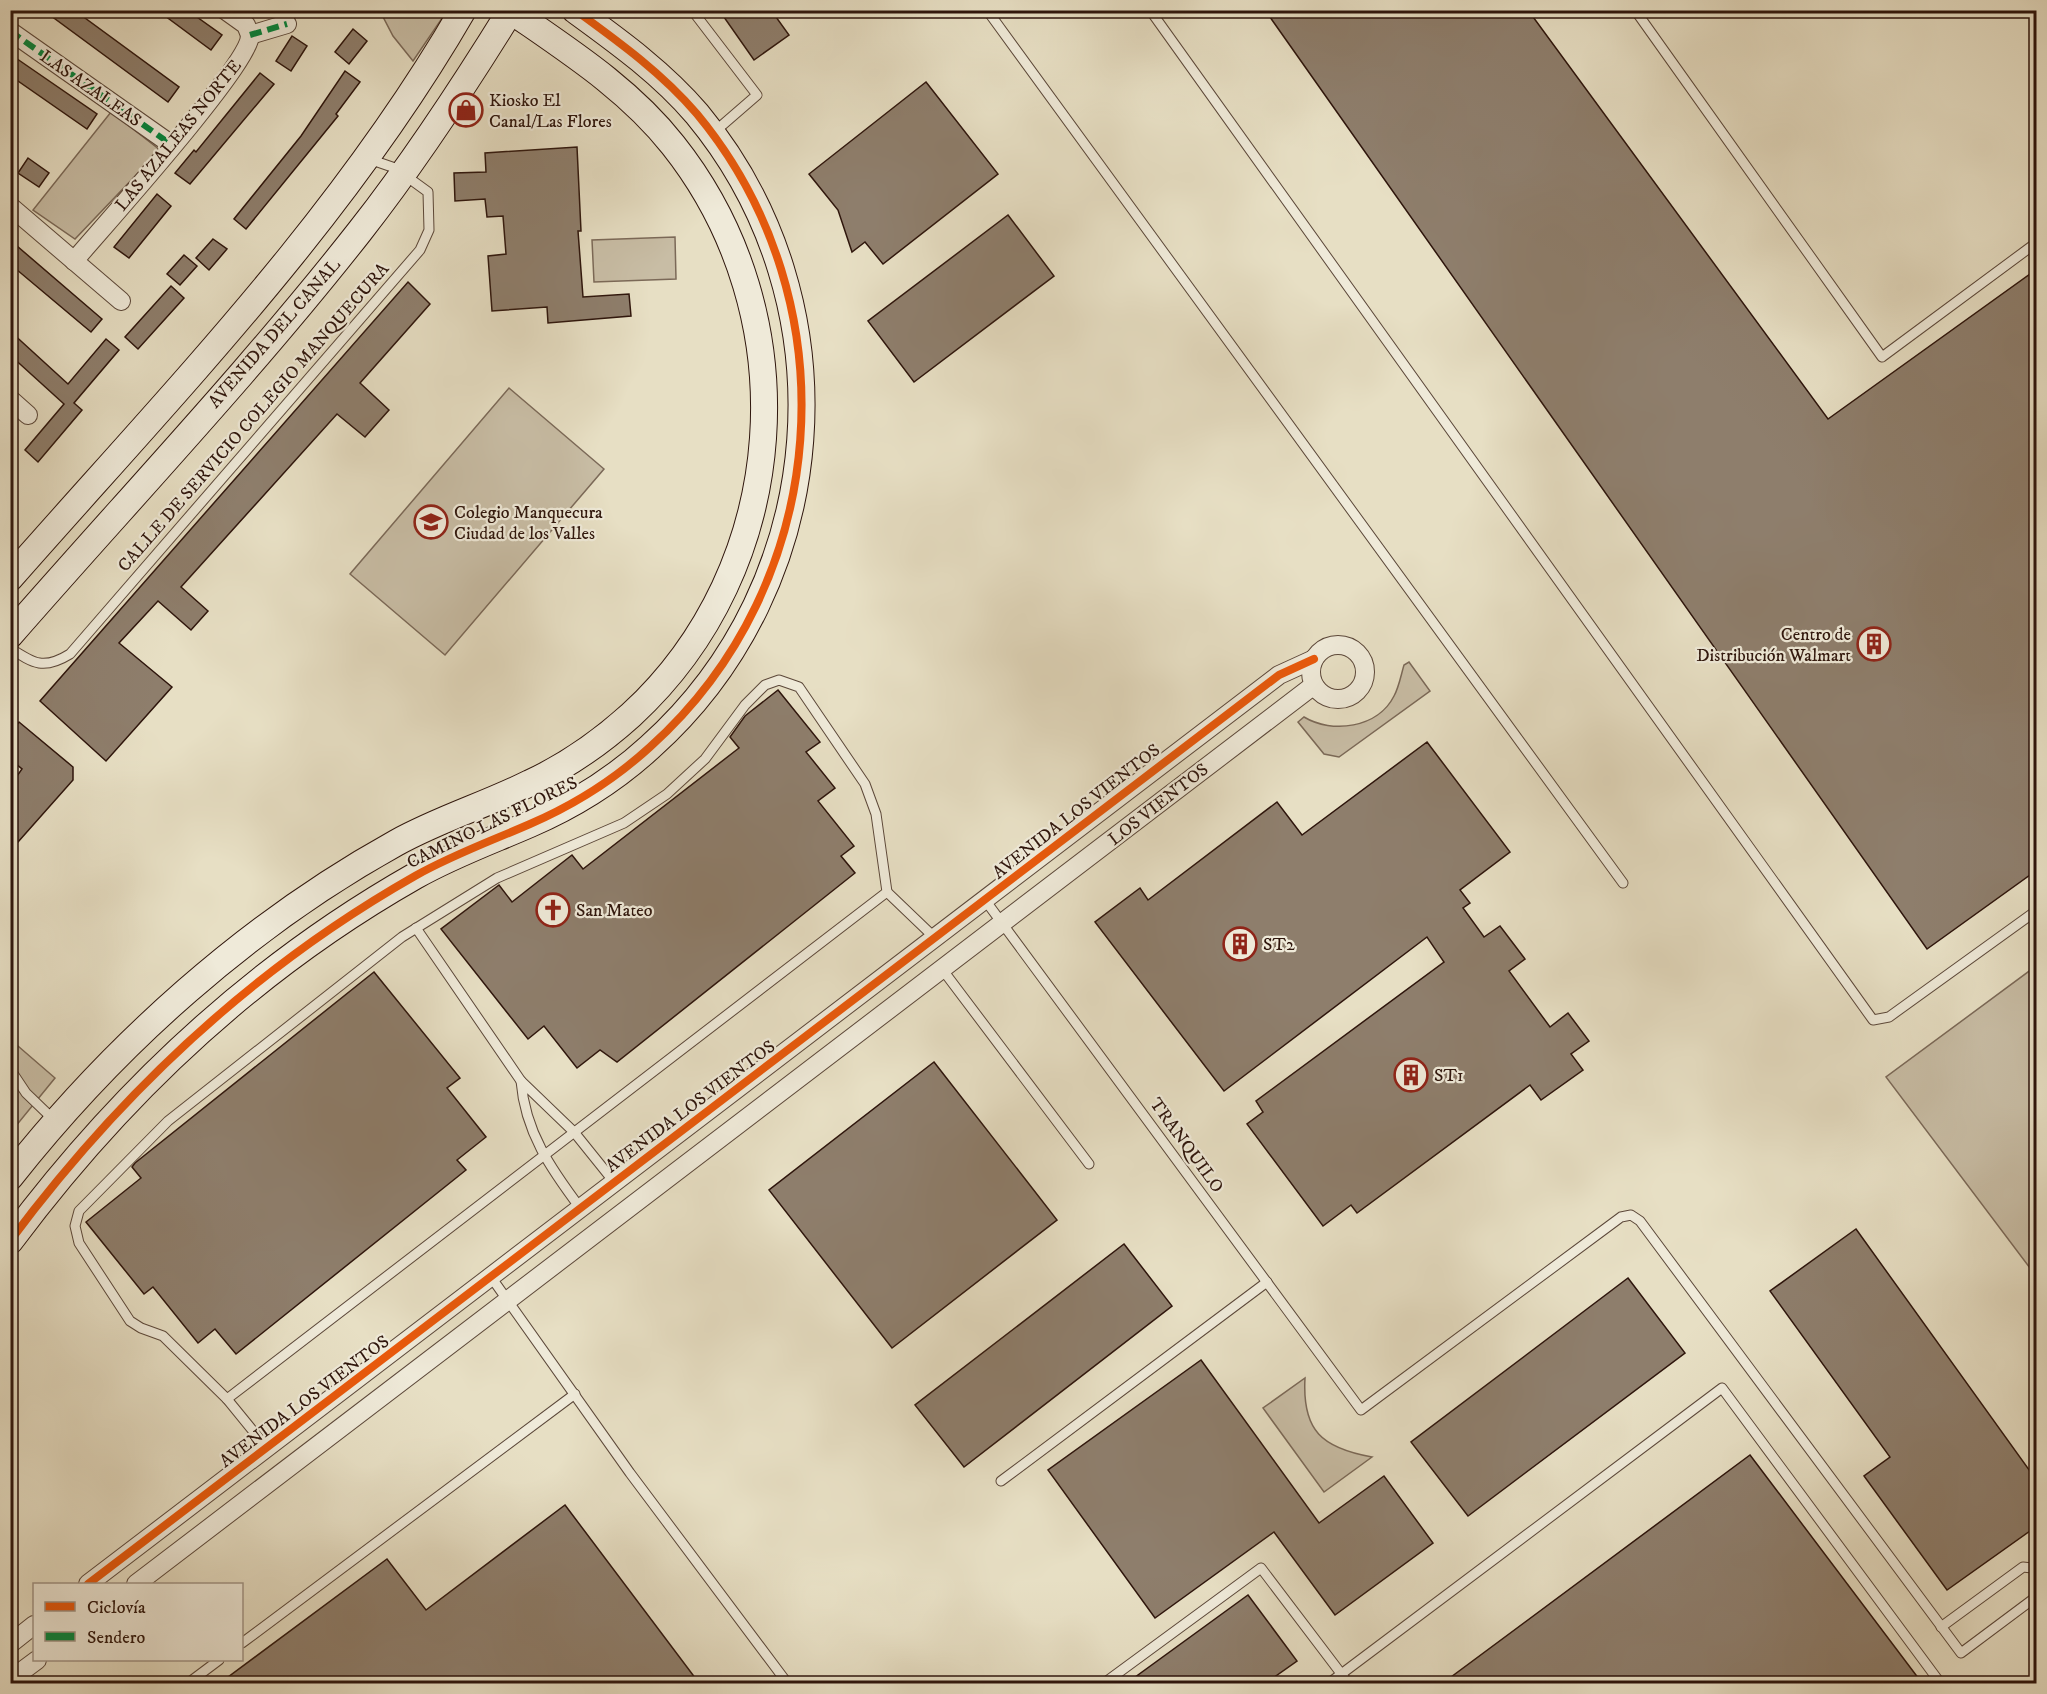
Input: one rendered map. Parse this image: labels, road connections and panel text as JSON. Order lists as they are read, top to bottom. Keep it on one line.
{"streets":{"street":["LAS AZALEAS","LAS AZALEAS NORTE","AVENIDA DEL CANAL","LOS VIENTOS","AVENIDA LOS VIENTOS","CAMINO LAS FLORES"],"lane":["CALLE DE SERVICIO COLEGIO MANQUECURA","TRANQUILO"]},"crossings":[["LAS AZALEAS","LAS AZALEAS NORTE"],["AVENIDA DEL CANAL","CALLE DE SERVICIO COLEGIO MANQUECURA"],["AVENIDA DEL CANAL","CAMINO LAS FLORES"],["LOS VIENTOS","AVENIDA LOS VIENTOS"],["LOS VIENTOS","TRANQUILO"],["AVENIDA LOS VIENTOS","TRANQUILO"]],"places":{"shop":["Kiosko El Canal/Las Flores"],"school or university":["Colegio Manquecura Ciudad de los Valles"],"building":["Centro de Distribución Walmart","ST2","ST1"],"church":["San Mateo"]},"legend":["Ciclovía","Sendero"]}
